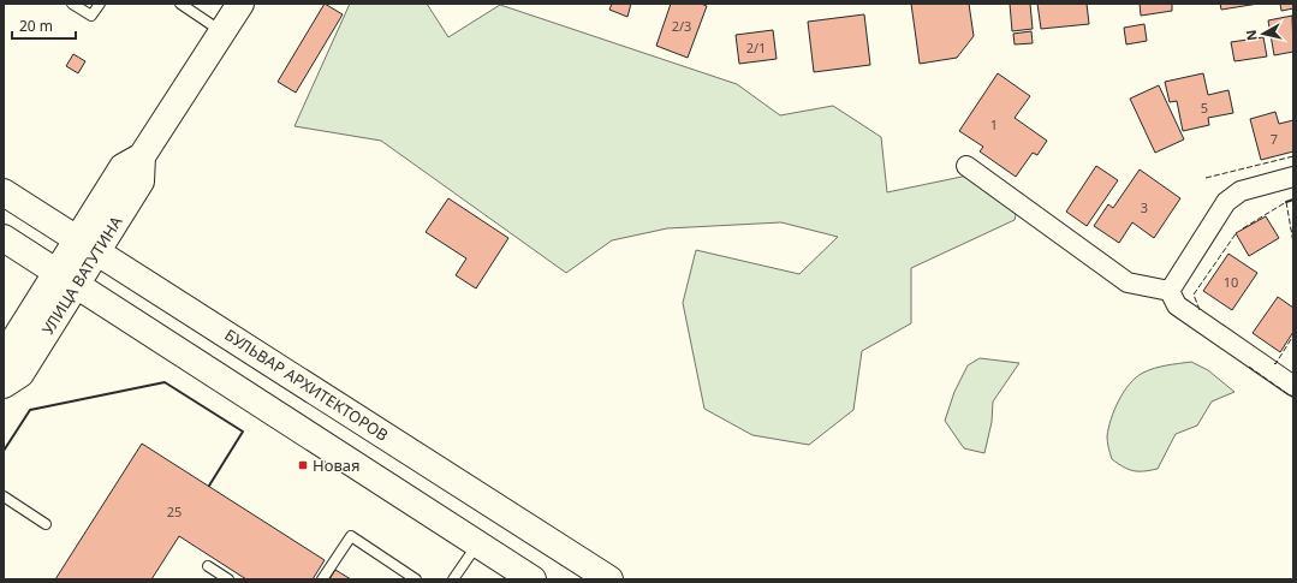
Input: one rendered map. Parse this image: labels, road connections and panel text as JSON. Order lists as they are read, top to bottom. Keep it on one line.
{"streets":{"main road":["УЛИЦА ВАТУТИНА","БУЛЬВАР АРХИТЕКТОРОВ"]},"crossings":[["УЛИЦА ВАТУТИНА","БУЛЬВАР АРХИТЕКТОРОВ"]],"places":{"transit":["Новая"]},"house_numbers":["2/3","2/1","5","1","7","3","10","25"],"scale_bar":"20 m","north":"left"}
